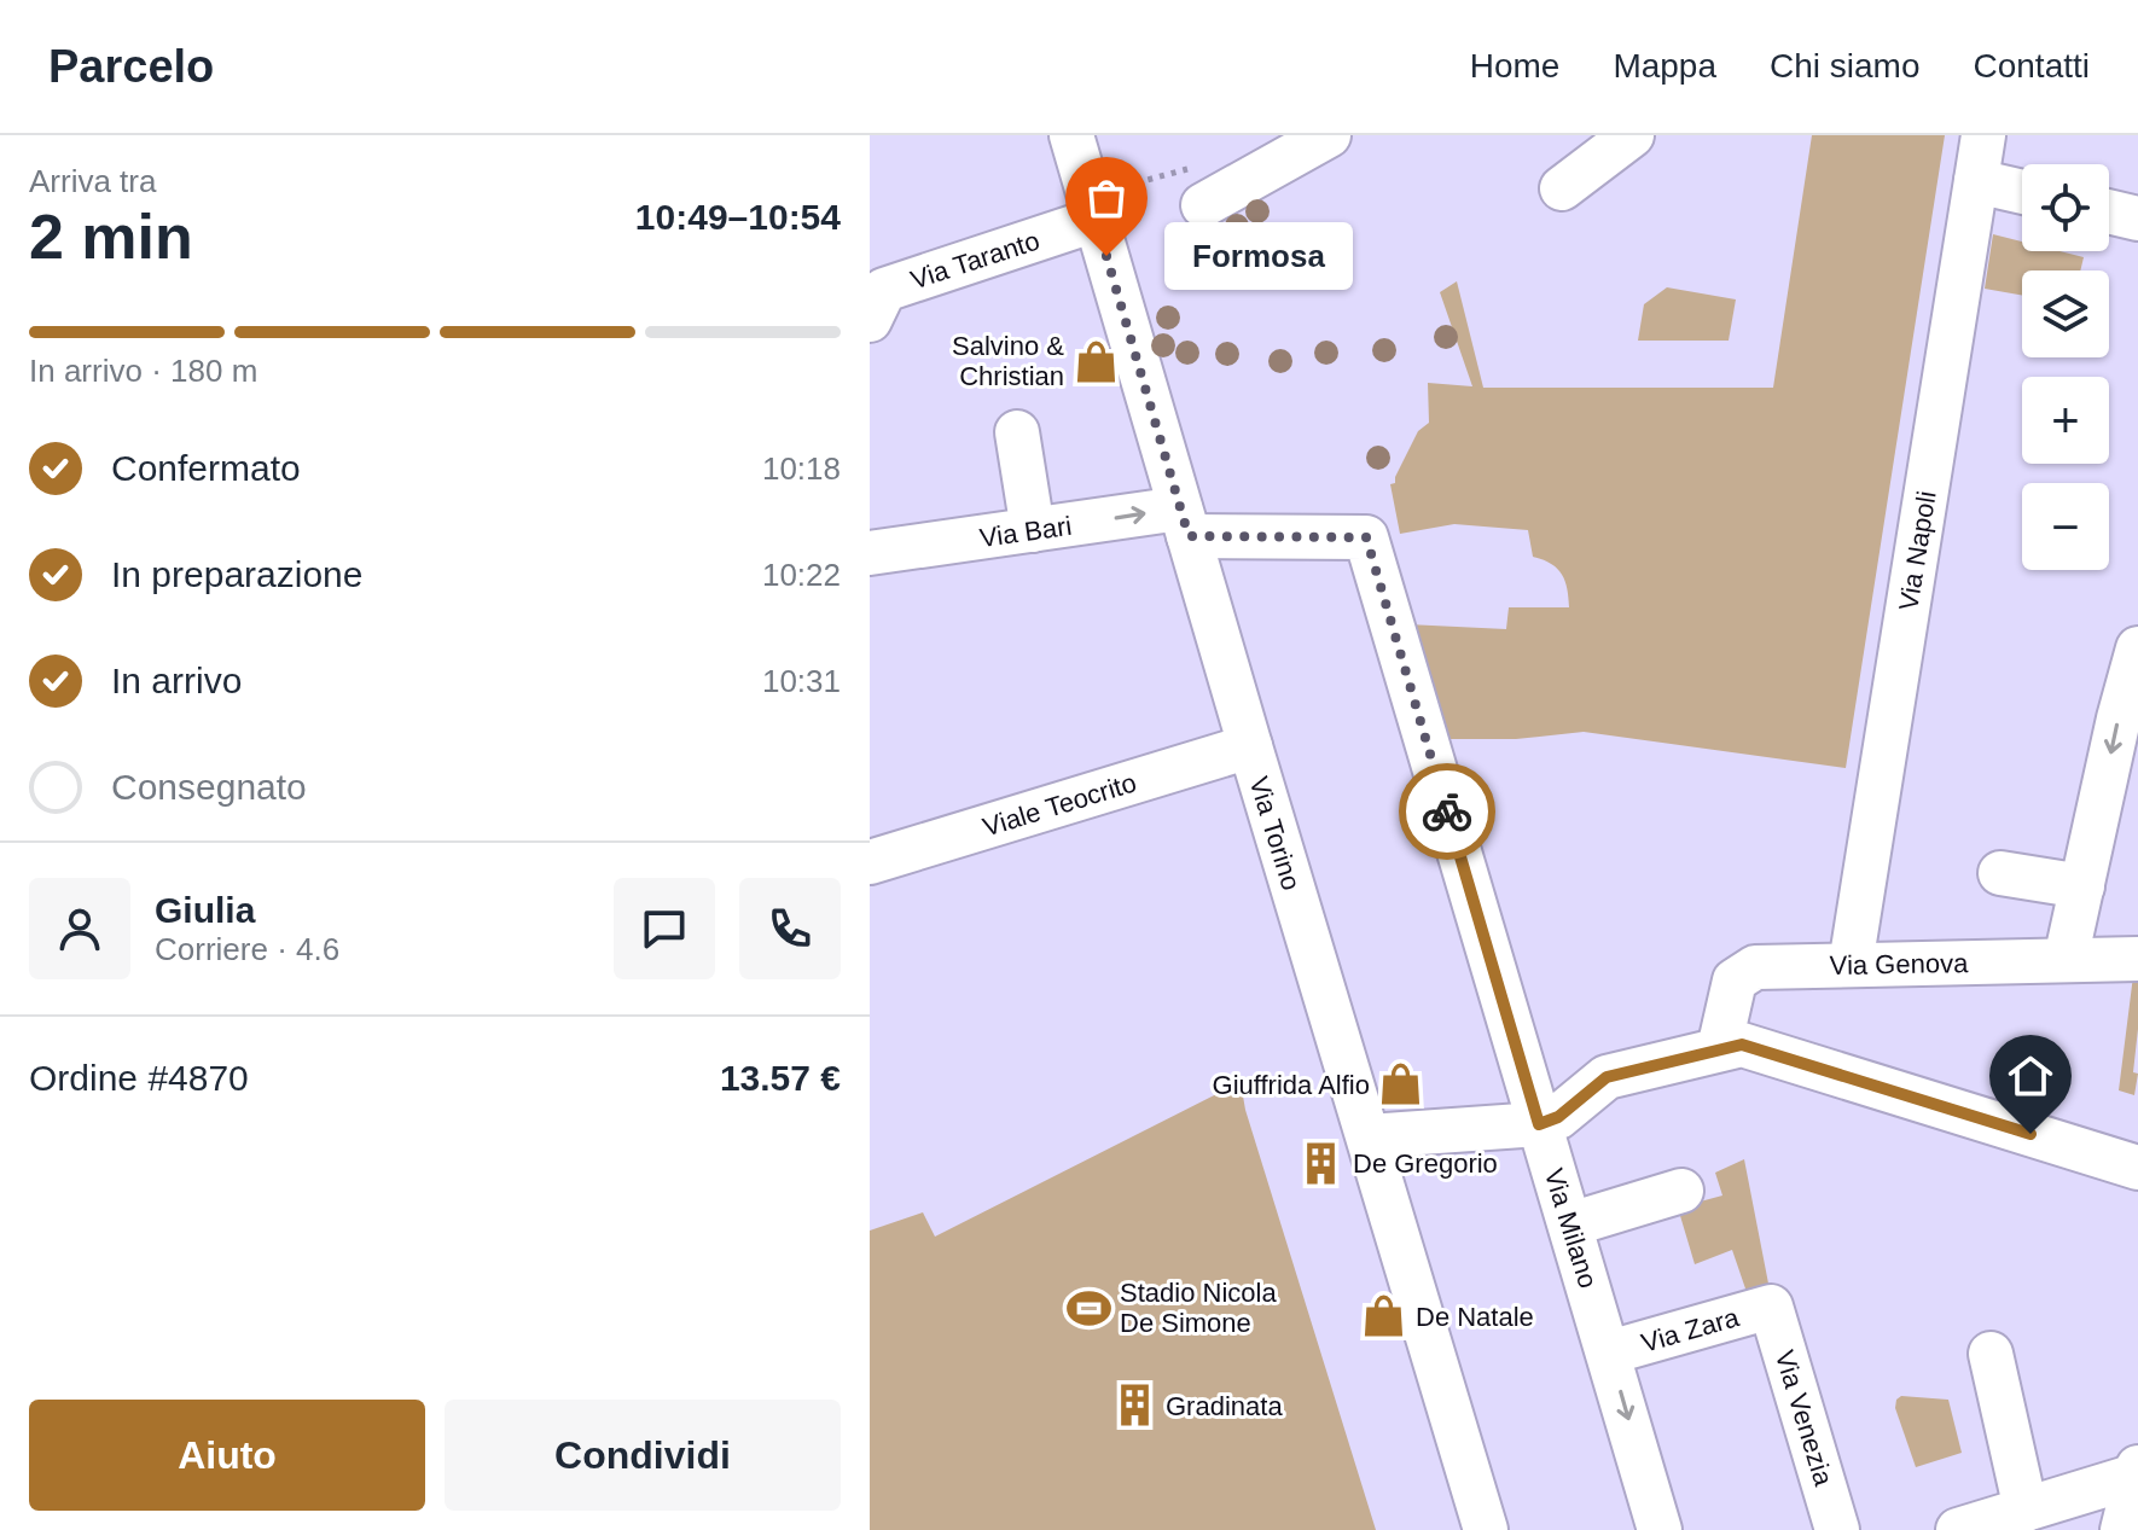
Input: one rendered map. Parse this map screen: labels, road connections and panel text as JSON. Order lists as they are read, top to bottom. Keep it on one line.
{"streets":{"street":["Via Taranto","Via Bari","Via Napoli","Viale Teocrito","Via Torino","Via Genova","Via Milano","Via Zara","Via Venezia"]},"crossings":[["Via Taranto","Via Torino"],["Via Bari","Via Torino"],["Via Bari","Via Milano"],["Via Napoli","Via Genova"],["Viale Teocrito","Via Torino"],["Via Milano","Via Zara"],["Via Zara","Via Venezia"]],"places":{"other":["Formosa"],"shop":["Salvino & Christian","Giuffrida Alfio","De Natale"],"building":["De Gregorio","Gradinata"],"sports":["Stadio Nicola De Simone"]},"page":{"header":"Parcelo","nav":["Home","Mappa","Chi siamo","Contatti"],"heading":["2 min","Arriva tra","10:49–10:54"],"panel":["Giulia","Corriere · 4.6","Ordine #4870","13.57 €"],"map_buttons":["+","−"],"bubble":"Formosa","bar":"In arrivo · 180 m","list":[["Confermato","10:18"],["In preparazione","10:22"],["In arrivo","10:31"],"Consegnato"],"buttons":["Aiuto","Condividi"]}}
